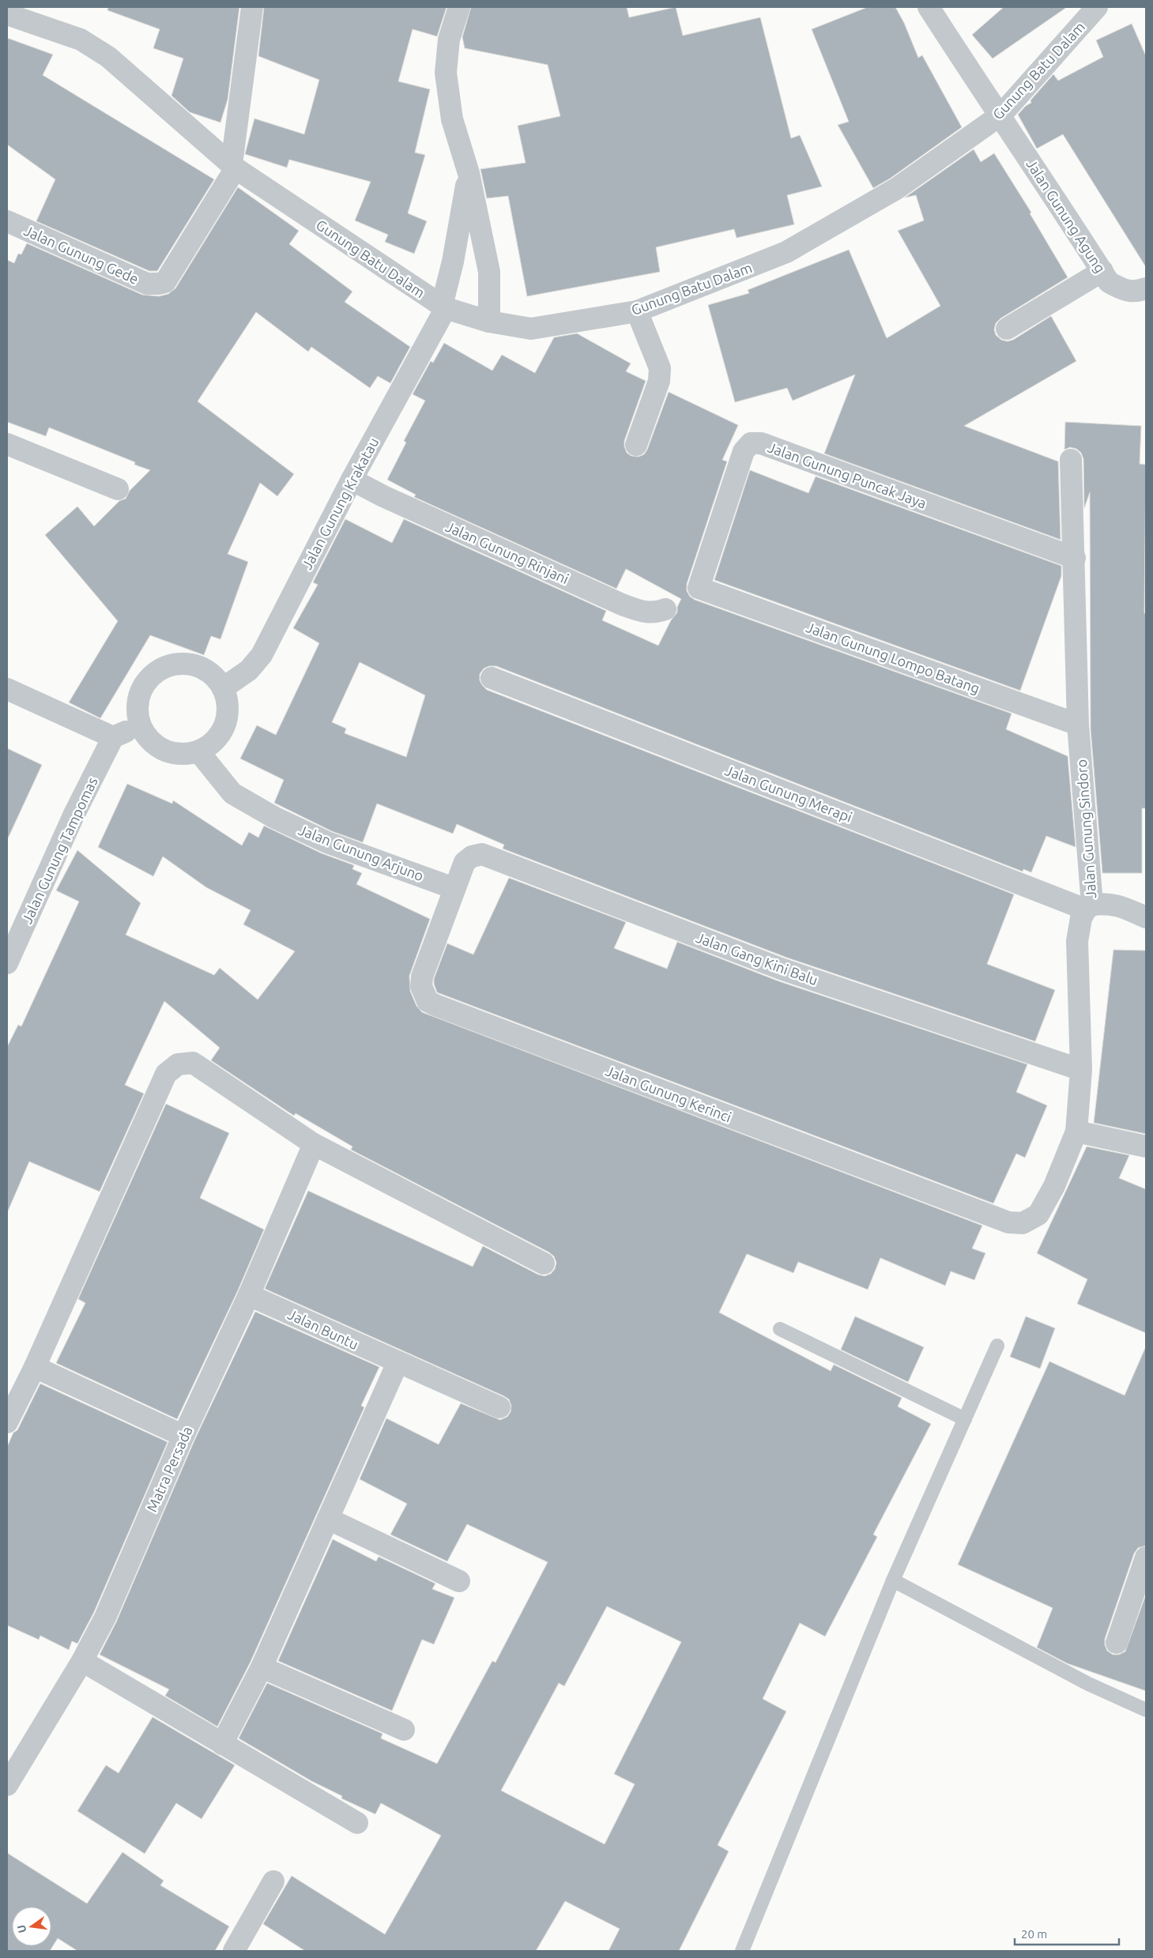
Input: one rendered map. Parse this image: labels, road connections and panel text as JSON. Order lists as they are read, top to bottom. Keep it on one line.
{"streets":{"street":["Gunung Batu Dalam","Jalan Gunung Agung","Jalan Gunung Gede","Jalan Gunung Puncak Jaya","Jalan Gunung Krakatau","Jalan Gunung Rinjani","Jalan Gunung Lompo Batang","Jalan Gunung Merapi","Jalan Gunung Sindoro","Jalan Gunung Tampomas","Jalan Gunung Arjuno","Jalan Gang Kini Balu","Jalan Gunung Kerinci","Jalan Buntu","Matra Persada"]},"crossings":[["Gunung Batu Dalam","Jalan Gunung Agung"],["Gunung Batu Dalam","Jalan Gunung Gede"],["Gunung Batu Dalam","Jalan Gunung Krakatau"],["Jalan Gunung Puncak Jaya","Jalan Gunung Lompo Batang"],["Jalan Gunung Puncak Jaya","Jalan Gunung Sindoro"],["Jalan Gunung Krakatau","Jalan Gunung Rinjani"],["Jalan Gunung Krakatau","Jalan Gunung Arjuno"],["Jalan Gunung Lompo Batang","Jalan Gunung Sindoro"],["Jalan Gunung Merapi","Jalan Gunung Sindoro"],["Jalan Gunung Sindoro","Jalan Gang Kini Balu"],["Jalan Gunung Sindoro","Jalan Gunung Kerinci"],["Jalan Gunung Arjuno","Jalan Gang Kini Balu"],["Jalan Gunung Arjuno","Jalan Gunung Kerinci"],["Jalan Gang Kini Balu","Jalan Gunung Kerinci"],["Jalan Buntu","Matra Persada"]],"scale_bar":"20 m","north":"left"}
